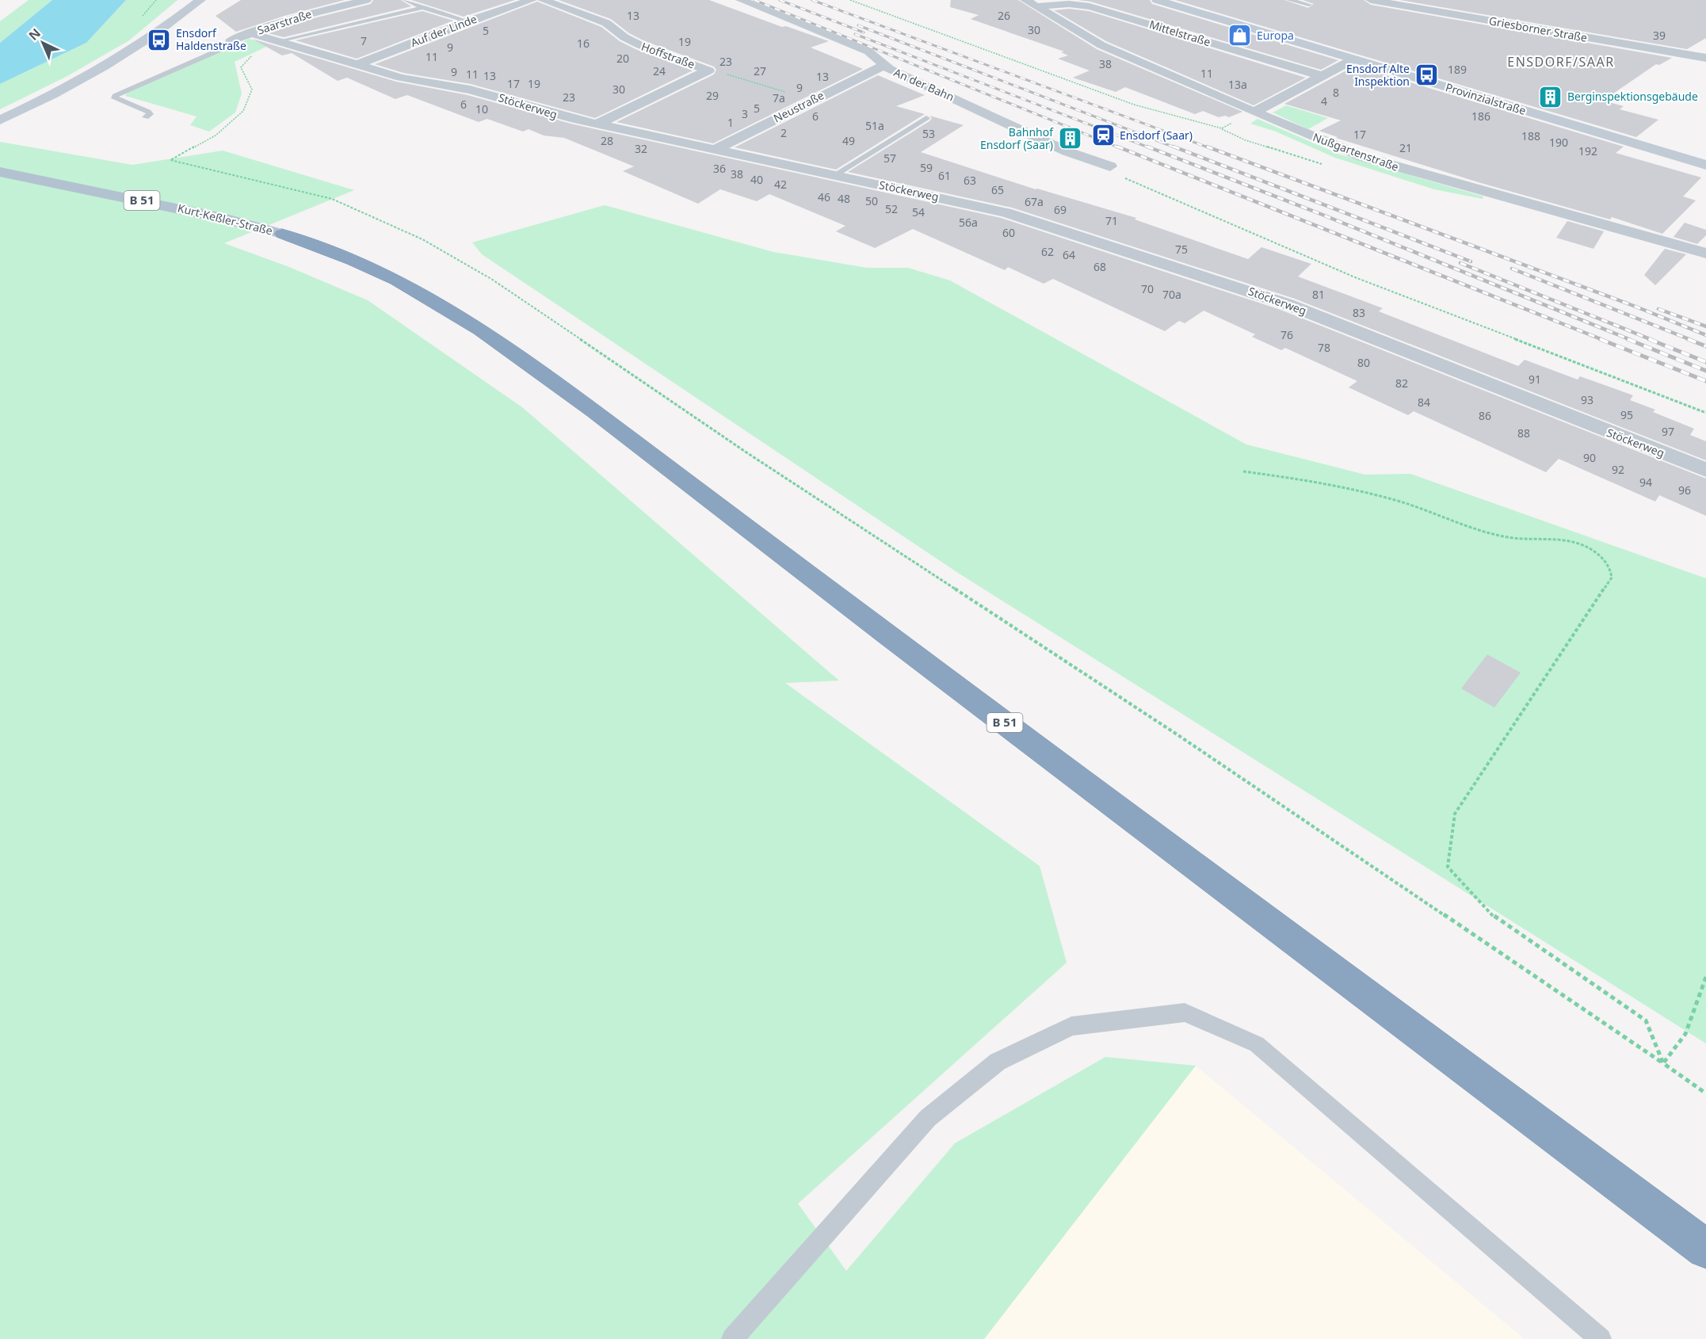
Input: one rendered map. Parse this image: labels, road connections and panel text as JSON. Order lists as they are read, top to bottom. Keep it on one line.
{"streets":{"highway":["B 51"],"main road":["Provinzialstraße","Kurt-Keßler-Straße"],"street":["Saarstraße","Griesborner Straße","Auf der Linde","Mittelstraße","Hoffstraße","An der Bahn","Stöckerweg","Neustraße","Nußgartenstraße"]},"crossings":[["Saarstraße","Stöckerweg"],["Auf der Linde","Stöckerweg"],["Mittelstraße","Nußgartenstraße"],["Hoffstraße","Stöckerweg"],["An der Bahn","Neustraße"],["Stöckerweg","Neustraße"],["B 51","Kurt-Keßler-Straße"]],"districts":["ENSDORF/SAAR"],"places":{"shop":["Europa"],"bus stop":["Ensdorf Haldenstraße","Ensdorf Alte Inspektion"],"building":["Berginspektionsgebäude","Bahnhof Ensdorf (Saar)"],"station":["Ensdorf (Saar)"]},"house_numbers":["13","26","30","5","39","7","19","16","9","11","20","23","38","189","24","27","9","11","11","13","13","17","19","13a","9","30","8","29","23","7a","4","6","5","10","3","6","186","1","51a","2","53","17","188","28","49","190","21","32","192","57","59","36","38","61","40","63","42","65","46","48","50","67a","52","69","54","71","56a","60","75","62","64","68","70","70a","81","83","76","78","80","91","82","93","84","95","86","97","88","90","92","94","96"],"north":"top left"}
